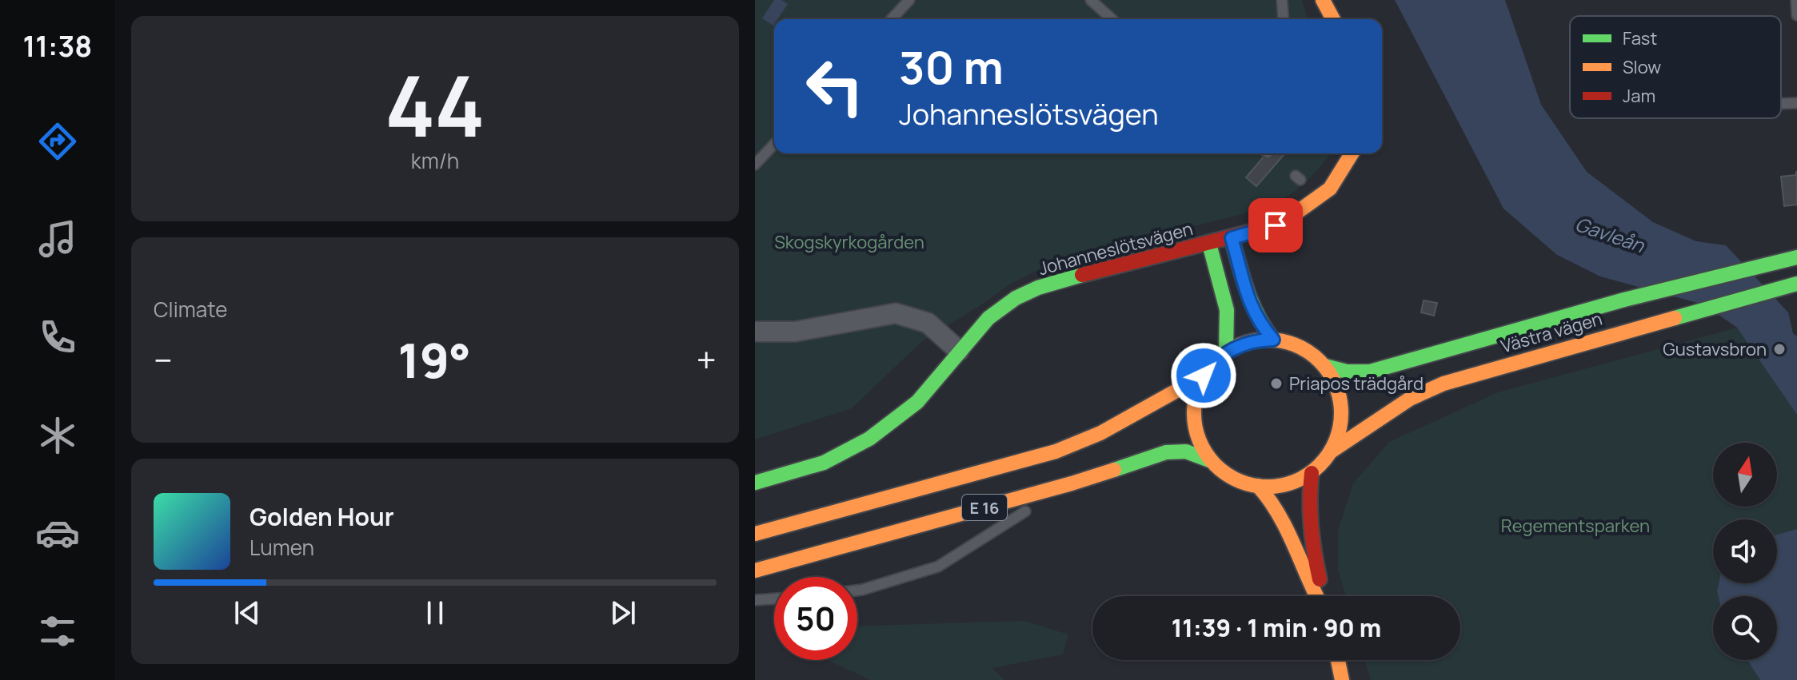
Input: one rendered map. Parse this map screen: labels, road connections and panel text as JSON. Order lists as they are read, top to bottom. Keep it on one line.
{"streets":{"main road":["Johanneslötsvägen","Västra vägen","E 16"]},"crossings":[["Johanneslötsvägen","Västra vägen"],["Johanneslötsvägen","E 16"],["Västra vägen","E 16"]],"water":["Gavleån"],"parks":["Skogskyrkogården","Regementsparken"],"places":["Gustavsbron","Priapos trädgård"],"legend":["Fast","Slow","Jam"],"north":"top","page":{"tabs":"11:38","tile":[["44","km/h"],"Climate"],"turn":["30 m","Johanneslötsvägen"],"heat":["−","19°","+"],"song":["Golden Hour","Lumen"],"limit":"50","trip":"11:39 · 1 min · 90 m"}}
